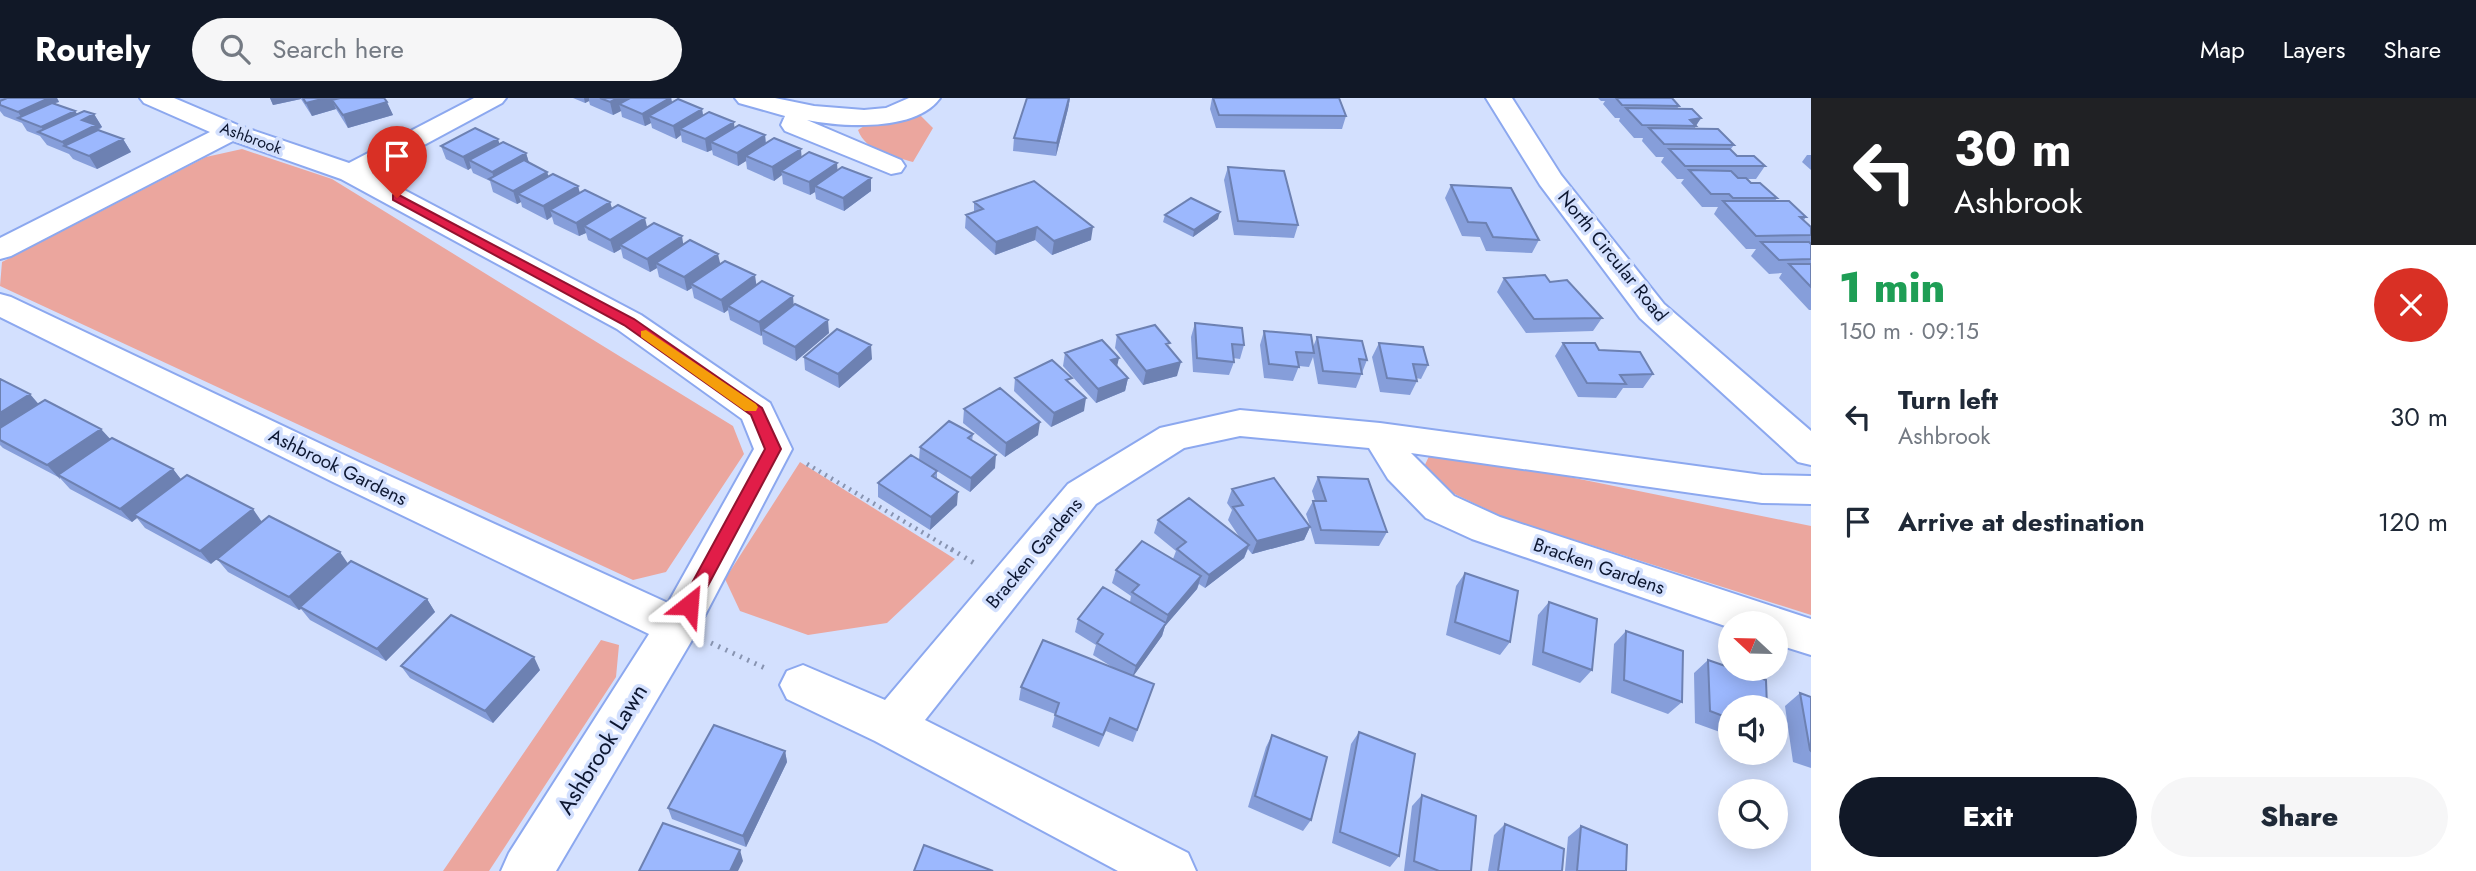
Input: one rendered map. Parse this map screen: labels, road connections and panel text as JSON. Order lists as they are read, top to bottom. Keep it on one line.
{"streets":{"street":["Ashbrook","North Circular Road","Ashbrook Gardens","Bracken Gardens","Ashbrook Lawn"]},"crossings":[["Ashbrook Gardens","Ashbrook Lawn"]],"north":"left","page":{"header":"Routely","search":"Search here","nav":["Map","Layers","Share"],"turn":["30 m","Ashbrook"],"heading":["1 min","150 m · 09:15"],"list":[{"name":"Turn left","note":"Ashbrook","value":"30 m"},{"name":"Arrive at destination","value":"120 m"}],"buttons":["Exit","Share"]}}
